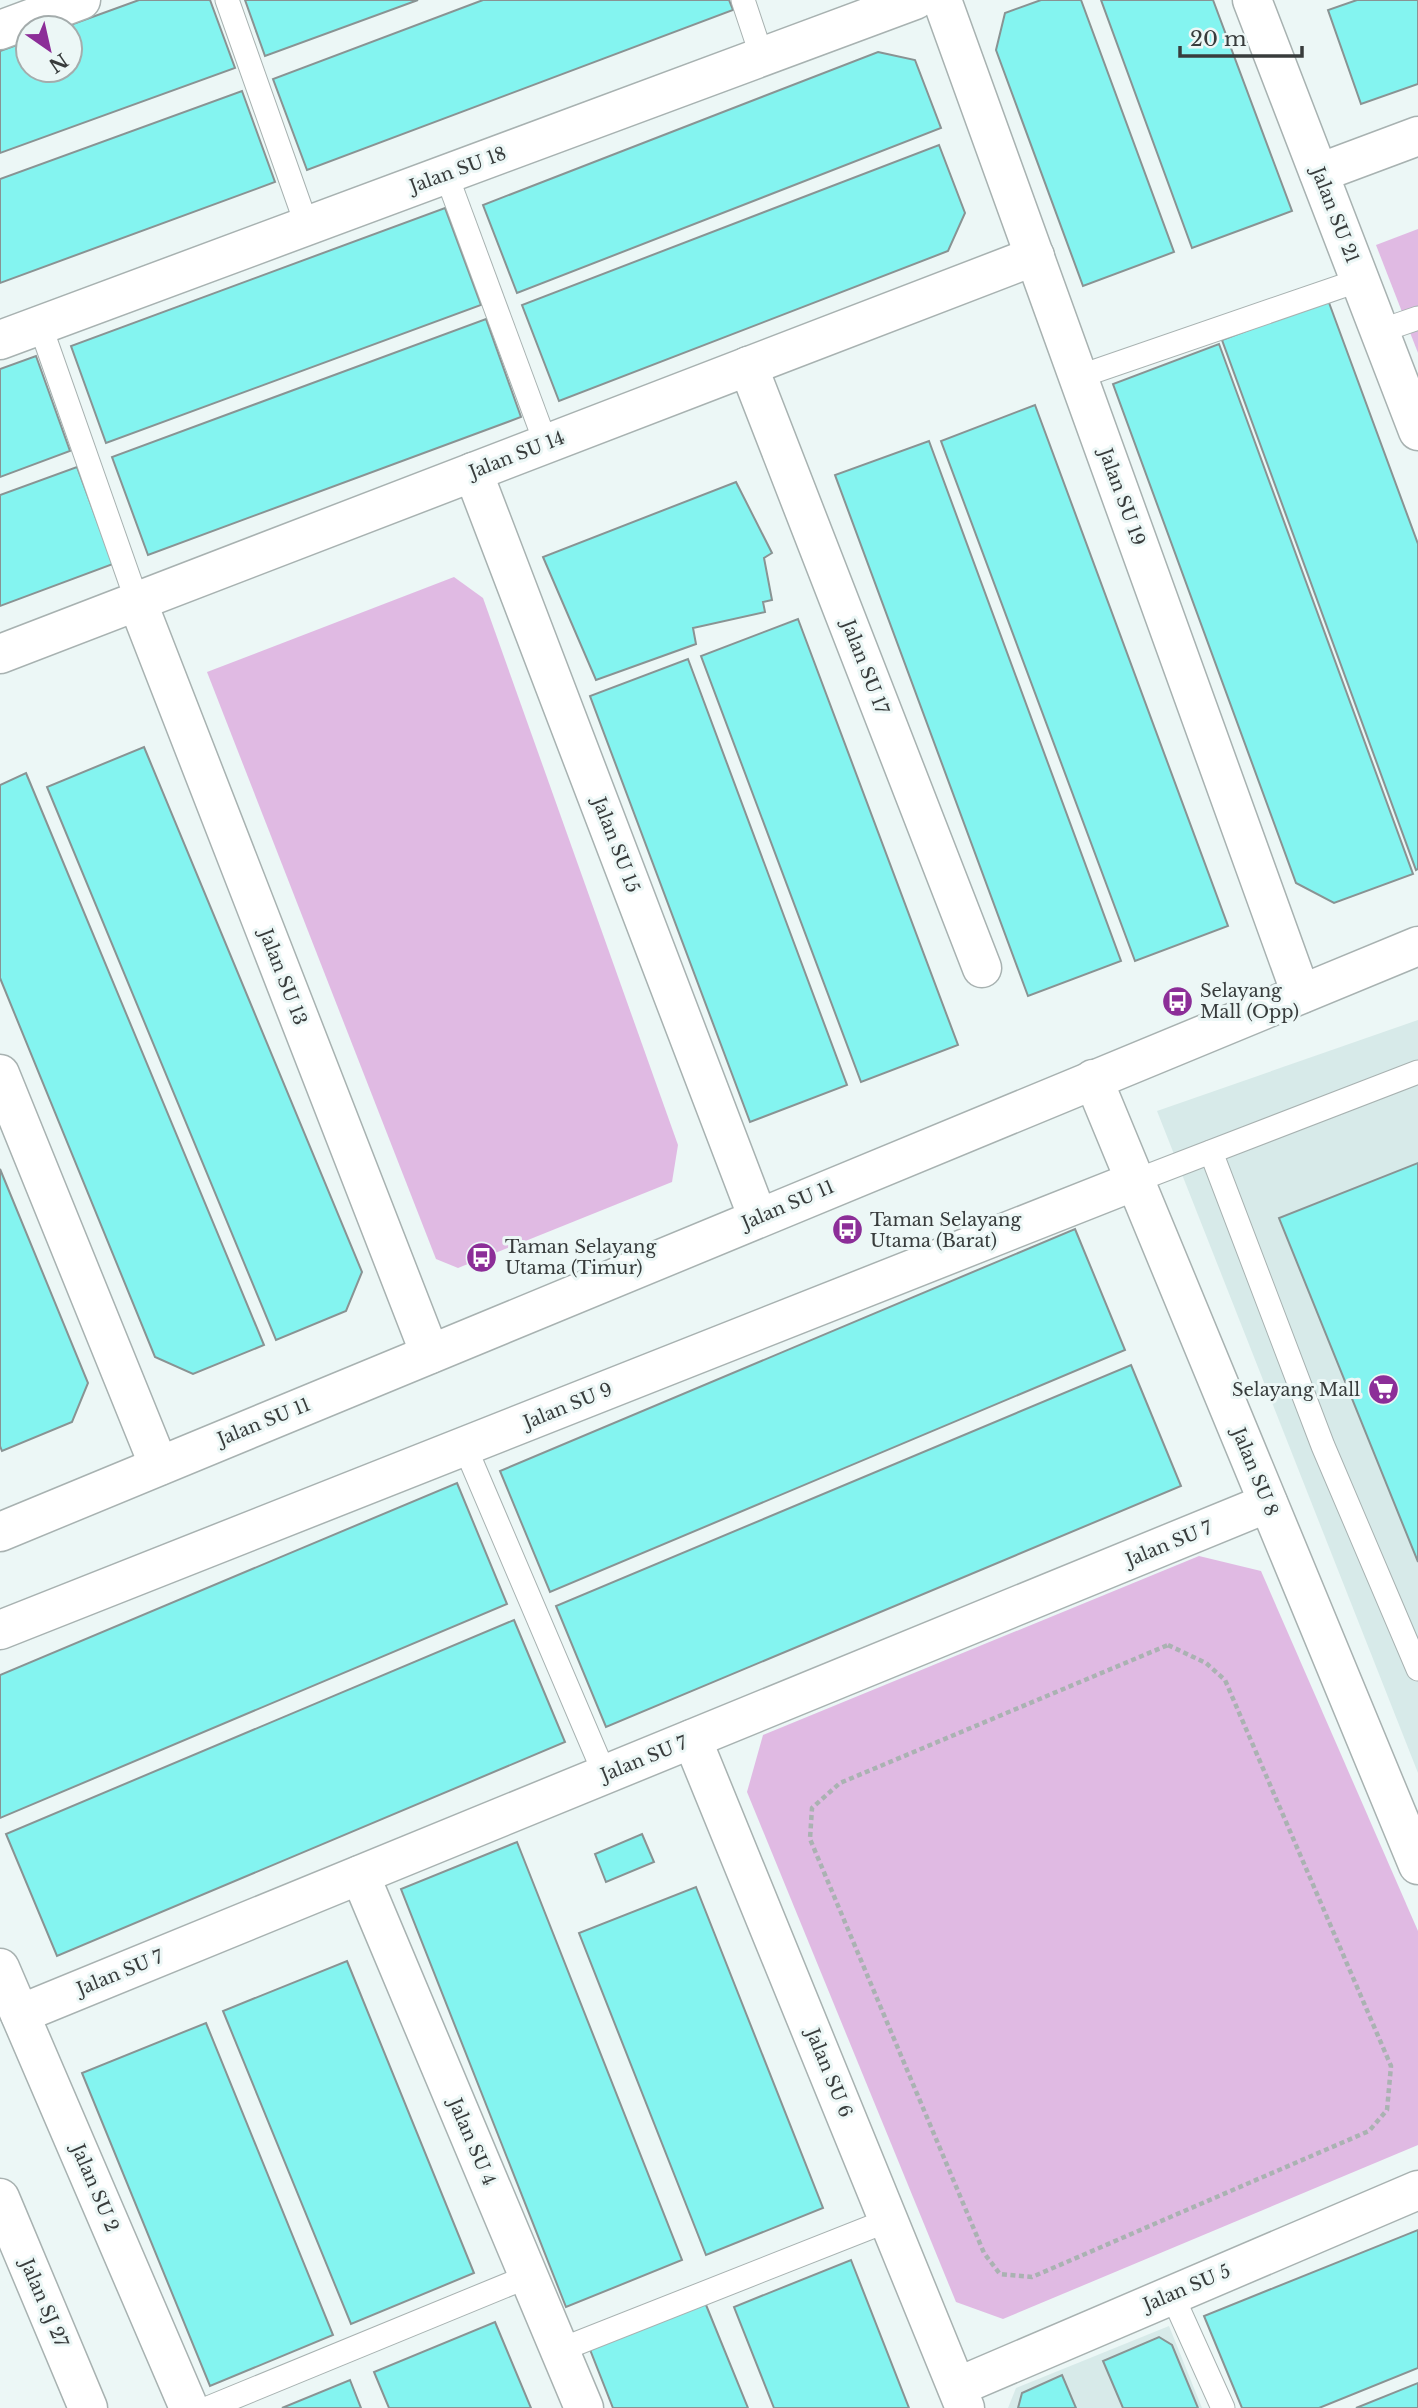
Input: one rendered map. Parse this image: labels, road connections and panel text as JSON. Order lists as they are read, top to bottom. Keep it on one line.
{"streets":{"street":["Jalan SU 18","Jalan SU 21","Jalan SU 14","Jalan SU 19","Jalan SU 17","Jalan SU 15","Jalan SU 13","Jalan SU 11","Jalan SU 9","Jalan SU 8","Jalan SU 7","Jalan SU 6","Jalan SU 4","Jalan SU 2","Jalan SU 5","Jalan SJ 27"]},"crossings":[["Jalan SU 14","Jalan SU 19"],["Jalan SU 14","Jalan SU 17"],["Jalan SU 14","Jalan SU 15"],["Jalan SU 14","Jalan SU 13"],["Jalan SU 19","Jalan SU 11"],["Jalan SU 15","Jalan SU 11"],["Jalan SU 13","Jalan SU 11"],["Jalan SU 11","Jalan SU 8"],["Jalan SU 9","Jalan SU 8"],["Jalan SU 8","Jalan SU 7"],["Jalan SU 7","Jalan SU 6"],["Jalan SU 7","Jalan SU 4"],["Jalan SU 7","Jalan SU 2"],["Jalan SU 6","Jalan SU 5"]],"places":{"bus stop":["Selayang Mall (Opp)","Taman Selayang Utama (Barat)","Taman Selayang Utama (Timur)"],"supermarket":["Selayang Mall"]},"scale_bar":"20 m","north":"bottom right"}
